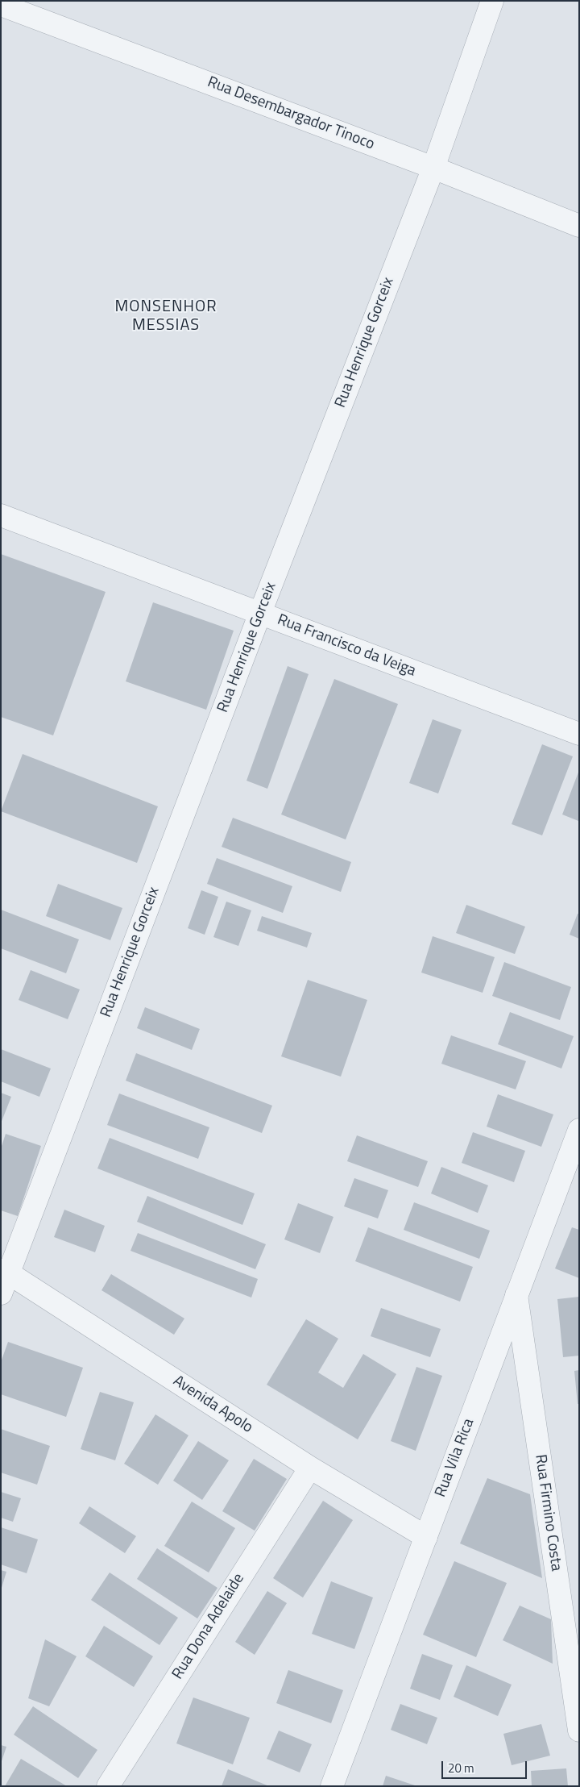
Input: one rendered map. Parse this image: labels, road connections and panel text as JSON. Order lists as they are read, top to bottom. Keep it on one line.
{"streets":{"street":["Rua Desembargador Tinoco","Rua Henrique Gorceix","Rua Francisco da Veiga","Avenida Apolo","Rua Vila Rica","Rua Firmino Costa","Rua Dona Adelaide"]},"crossings":[["Rua Desembargador Tinoco","Rua Henrique Gorceix"],["Rua Henrique Gorceix","Rua Francisco da Veiga"],["Rua Henrique Gorceix","Avenida Apolo"],["Avenida Apolo","Rua Vila Rica"],["Avenida Apolo","Rua Dona Adelaide"],["Rua Vila Rica","Rua Firmino Costa"]],"districts":["MONSENHOR MESSIAS"],"scale_bar":"20 m"}
